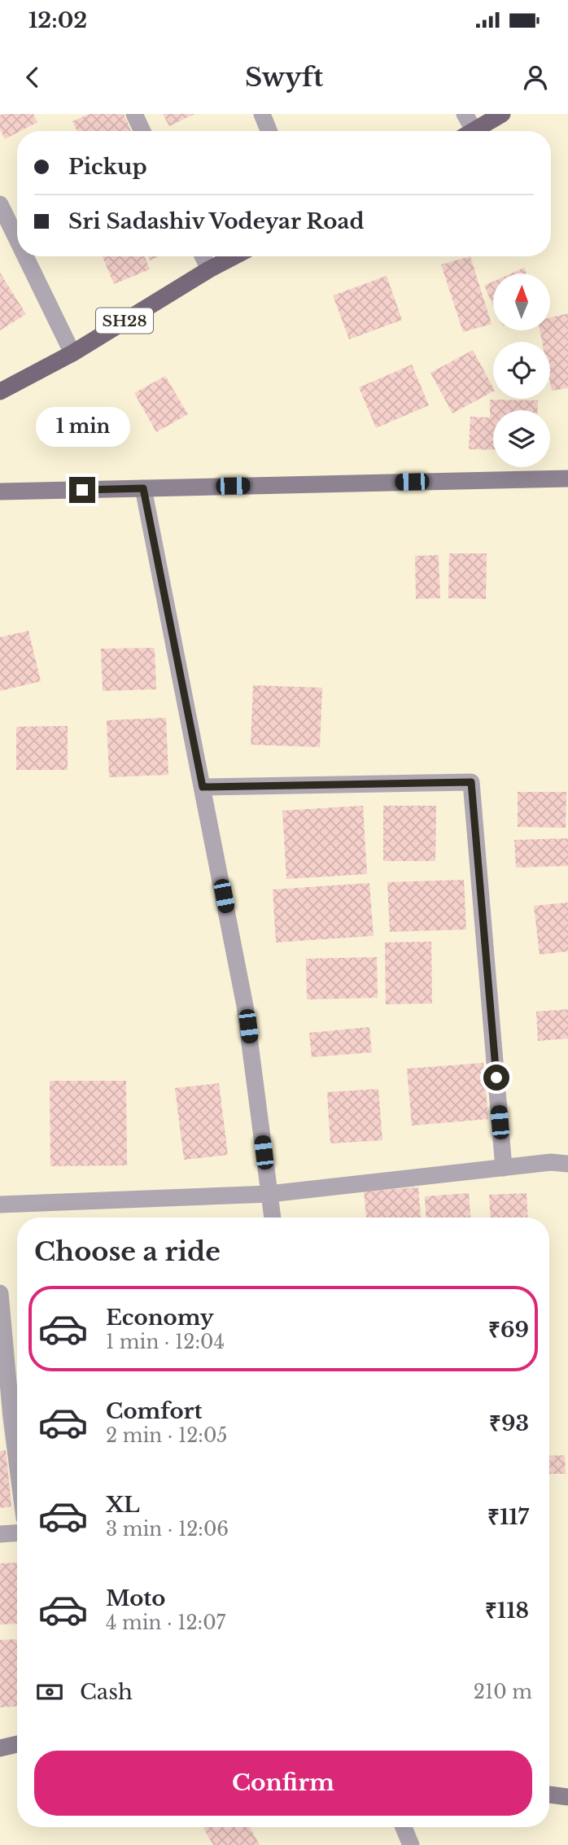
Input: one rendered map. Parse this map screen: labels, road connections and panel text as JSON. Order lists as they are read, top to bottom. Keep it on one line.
{"streets":{"main road":["SH28"]},"north":"top","page":{"status":"12:02","header":"Swyft","banner":["Pickup","Sri Sadashiv Vodeyar Road"],"bubble":"1 min","heading":"Choose a ride","list":[{"name":"Economy","note":"1 min · 12:04","value":"₹69"},{"name":"Comfort","note":"2 min · 12:05","value":"₹93"},{"name":"XL","note":"3 min · 12:06","value":"₹117"},{"name":"Moto","note":"4 min · 12:07","value":"₹118"}],"pay":["Cash","210 m"],"buttons":"Confirm"}}
